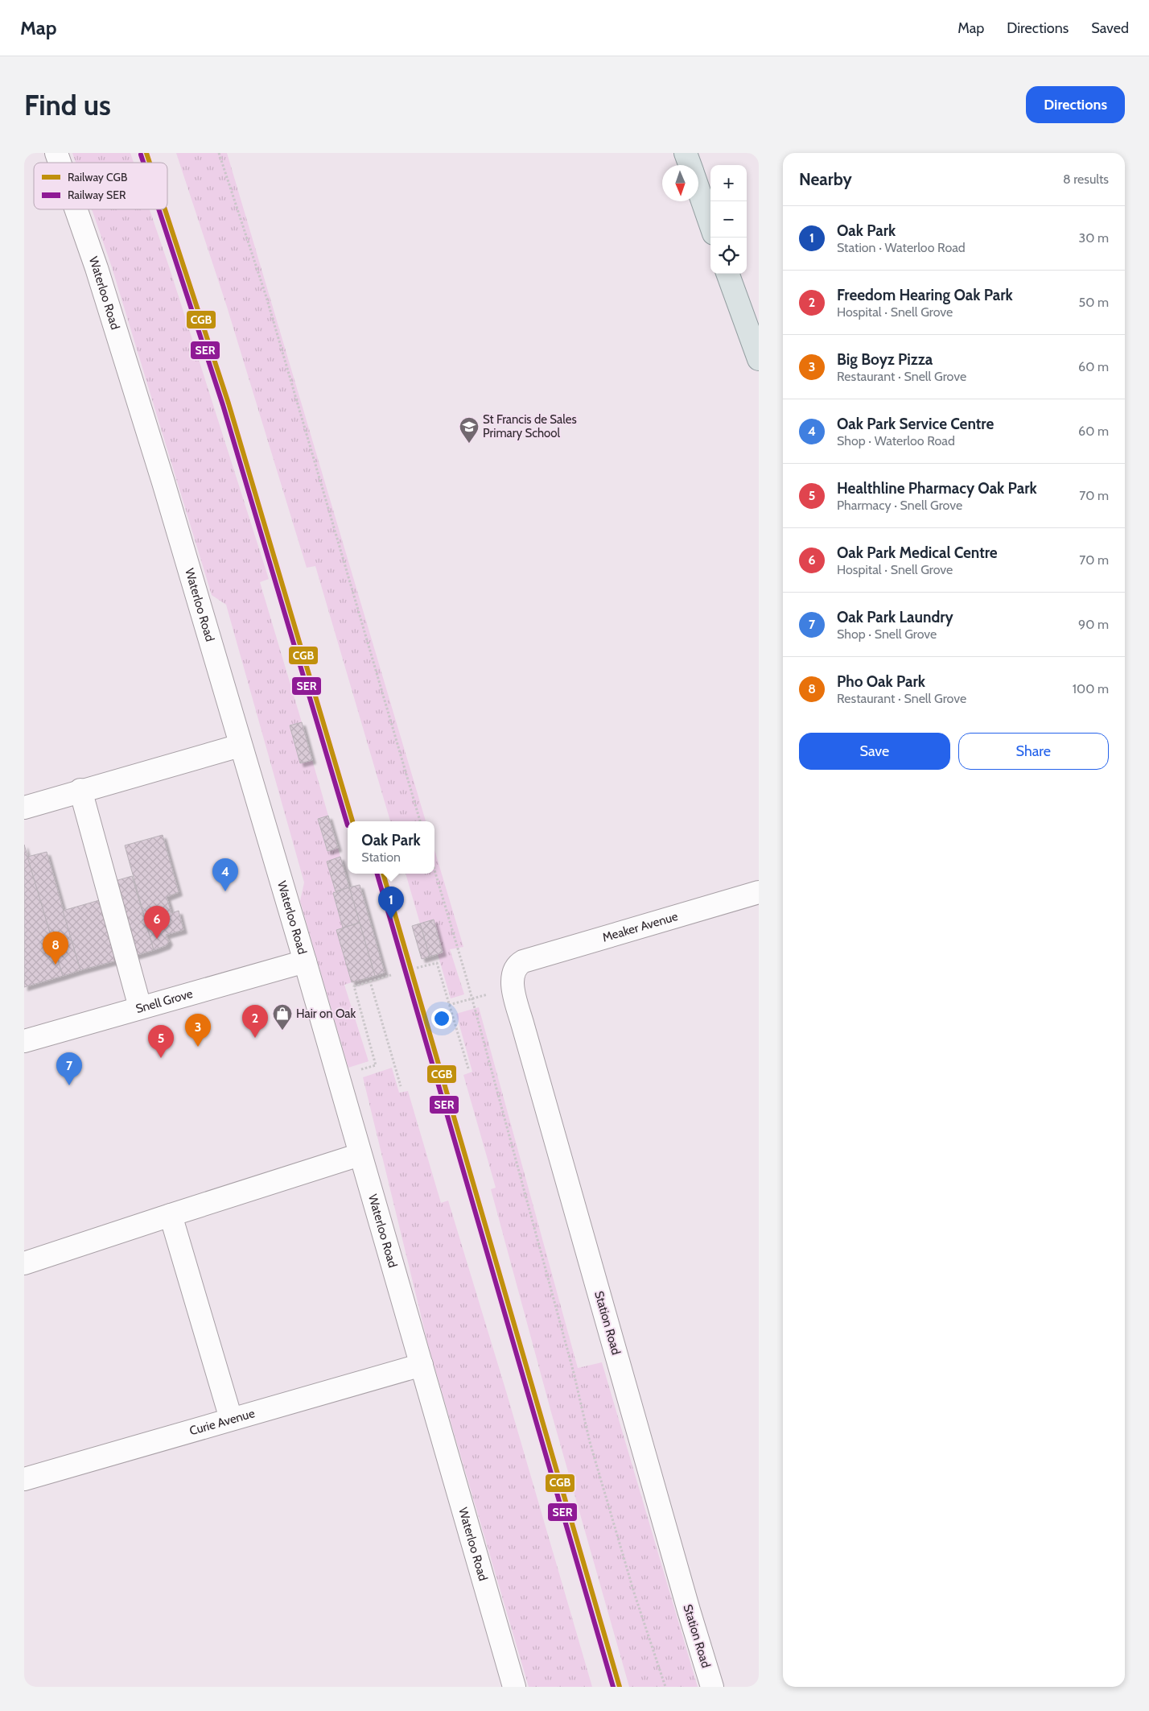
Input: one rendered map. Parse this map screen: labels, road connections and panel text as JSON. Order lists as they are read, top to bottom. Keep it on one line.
{"streets":{"street":["Waterloo Road","Meaker Avenue","Snell Grove","Station Road","Curie Avenue"]},"crossings":[["Waterloo Road","Snell Grove"],["Waterloo Road","Curie Avenue"],["Meaker Avenue","Station Road"]],"places":{"school or university":["St Francis de Sales Primary School"],"shop":["Hair on Oak"]},"lines":["rail line CGB","rail line SER"],"legend":["Railway CGB","Railway SER"],"north":"bottom","page":{"header":"Map","nav":["Map","Directions","Saved"],"buttons":["Directions",["Save","Share"]],"title":"Find us","heading":["Nearby","8 results"],"map_buttons":["+","−"],"list":[{"mark":"1","name":"Oak Park","note":"Station · Waterloo Road","value":"30 m"},{"mark":"2","name":"Freedom Hearing Oak Park","note":"Hospital · Snell Grove","value":"50 m"},{"mark":"3","name":"Big Boyz Pizza","note":"Restaurant · Snell Grove","value":"60 m"},{"mark":"4","name":"Oak Park Service Centre","note":"Shop · Waterloo Road","value":"60 m"},{"mark":"5","name":"Healthline Pharmacy Oak Park","note":"Pharmacy · Snell Grove","value":"70 m"},{"mark":"6","name":"Oak Park Medical Centre","note":"Hospital · Snell Grove","value":"70 m"},{"mark":"7","name":"Oak Park Laundry","note":"Shop · Snell Grove","value":"90 m"},{"mark":"8","name":"Pho Oak Park","note":"Restaurant · Snell Grove","value":"100 m"}],"popup":["Oak Park","Station"],"pins":["4","1","6","8","2","3","5","7"]}}
